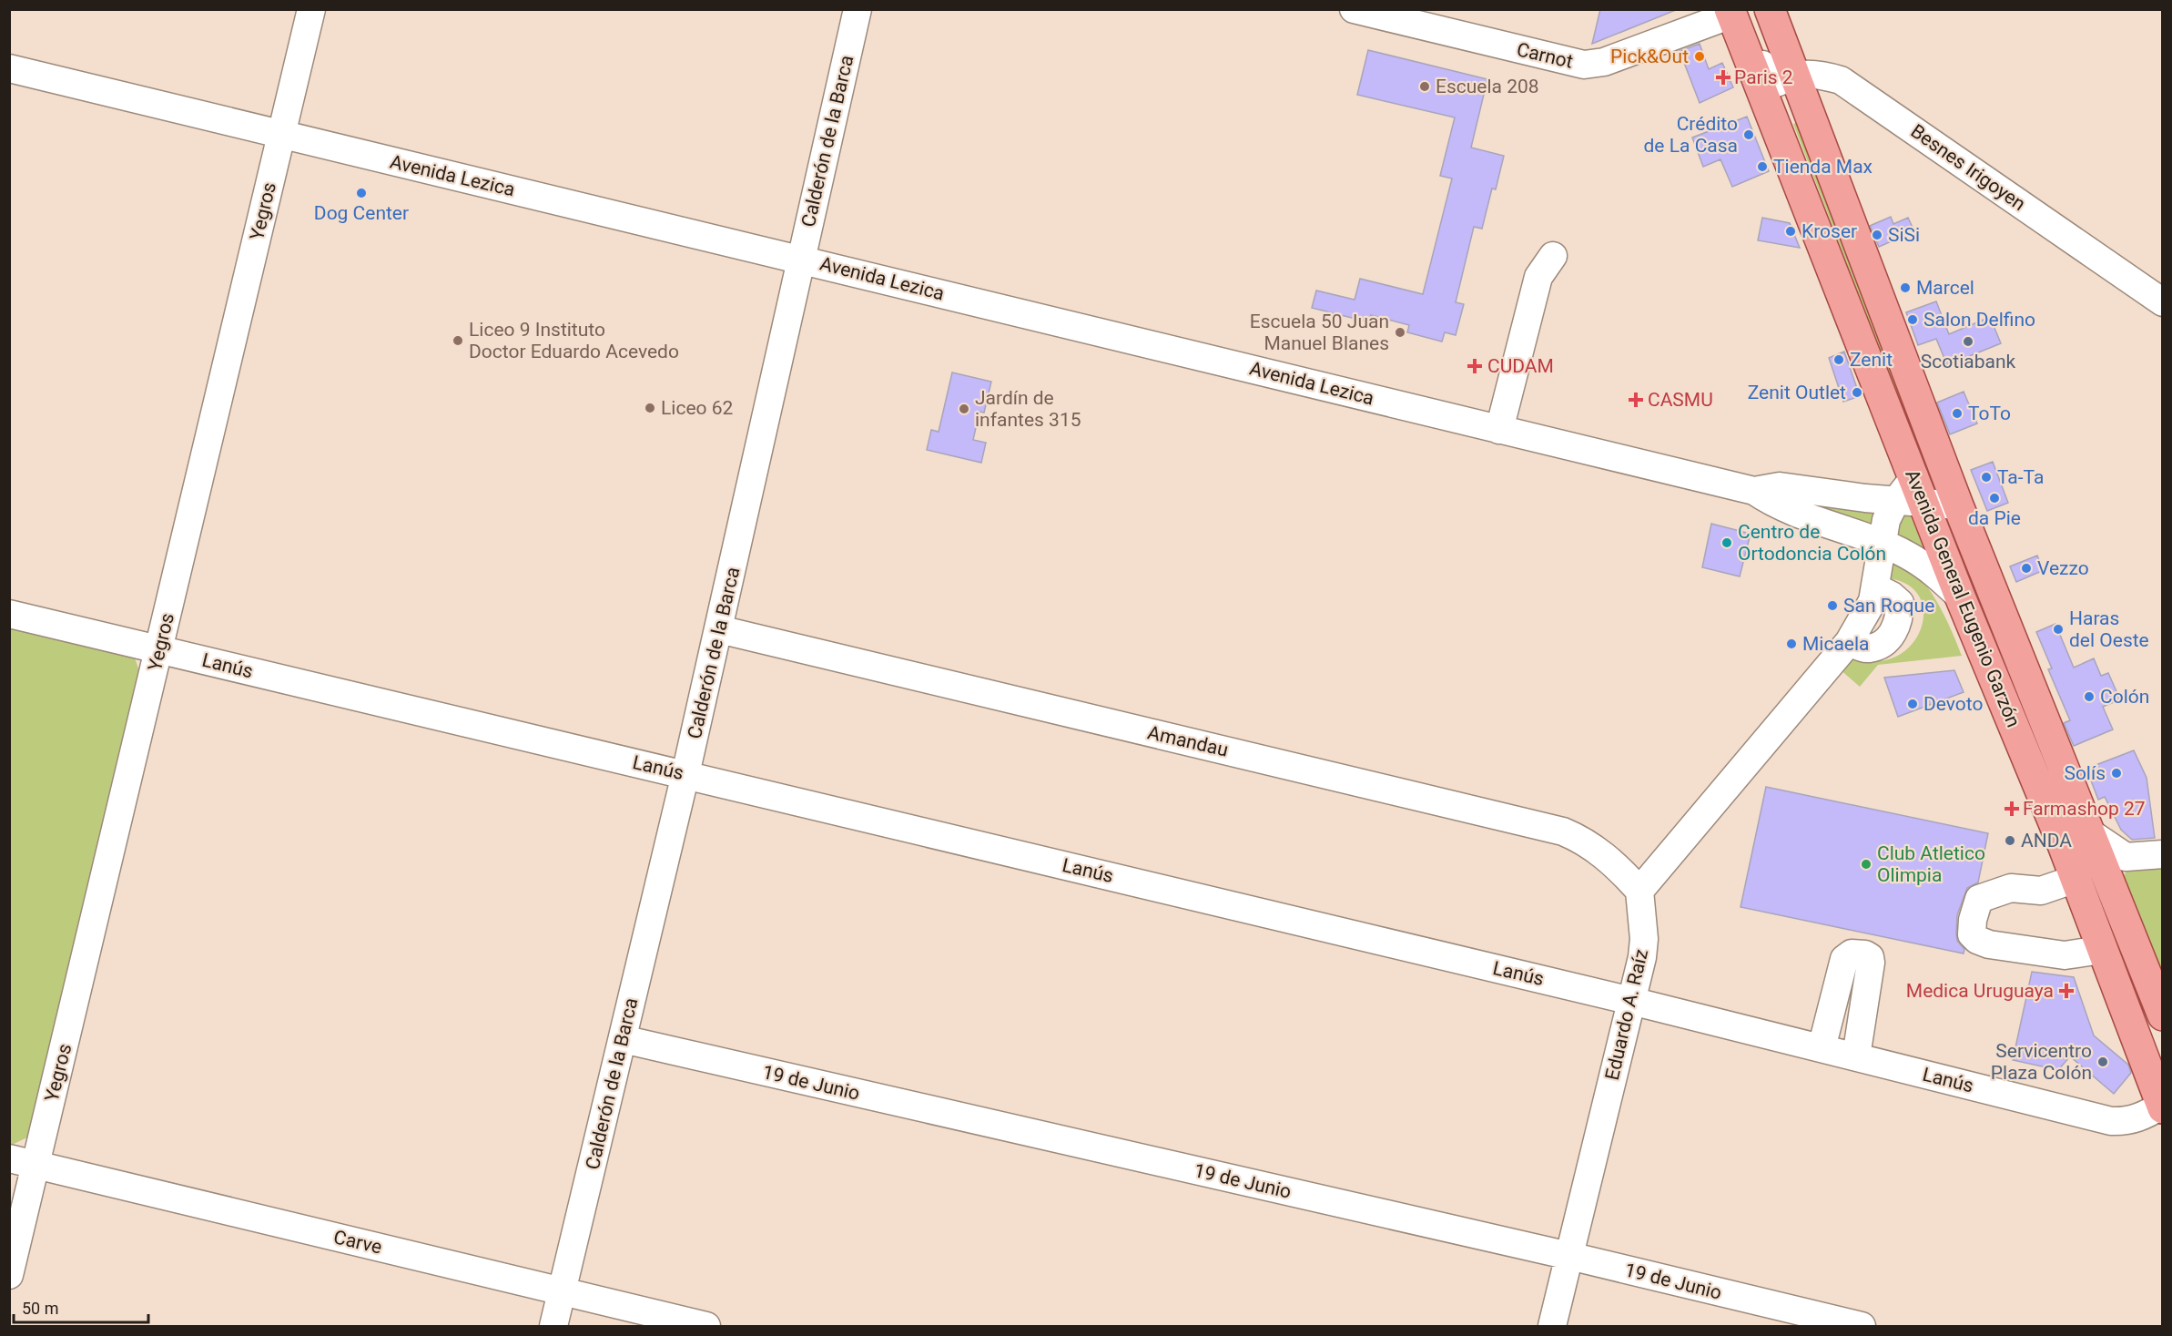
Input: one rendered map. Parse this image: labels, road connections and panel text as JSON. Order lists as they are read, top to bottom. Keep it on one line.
{"streets":{"main road":["Avenida General Eugenio Garzón"],"street":["Carnot","Calderón de la Barca","Besnes Irigoyen","Avenida Lezica","Yegros","Lanús","Amandau","Eduardo A. Raíz","19 de Junio","Carve"]},"crossings":[["Carnot","Avenida General Eugenio Garzón"],["Calderón de la Barca","Avenida Lezica"],["Calderón de la Barca","Lanús"],["Calderón de la Barca","Amandau"],["Calderón de la Barca","19 de Junio"],["Calderón de la Barca","Carve"],["Besnes Irigoyen","Avenida General Eugenio Garzón"],["Avenida Lezica","Yegros"],["Avenida Lezica","Avenida General Eugenio Garzón"],["Yegros","Lanús"],["Yegros","Carve"],["Avenida General Eugenio Garzón","Lanús"],["Lanús","Eduardo A. Raíz"],["Amandau","Eduardo A. Raíz"],["Eduardo A. Raíz","19 de Junio"]],"places":{"other":["Pick&Out","Escuela 208","Crédito de La Casa","Tienda Max","Dog Center","Kroser","SiSi","Marcel","Salon Delfino","Escuela 50 Juan Manuel Blanes","Liceo 9 Instituto Doctor Eduardo Acevedo","Scotiabank","Zenit","Zenit Outlet","Liceo 62","Jardín de infantes 315","ToTo","Ta-Ta","da Pie","Centro de Ortodoncia Colón","Vezzo","San Roque","Haras del Oeste","Micaela","Colón","Devoto","Solís","ANDA","Club Atletico Olimpia","Servicentro Plaza Colón"],"health":["Paris 2","CUDAM","CASMU","Farmashop 27","Medica Uruguaya"]},"scale_bar":"50 m"}
